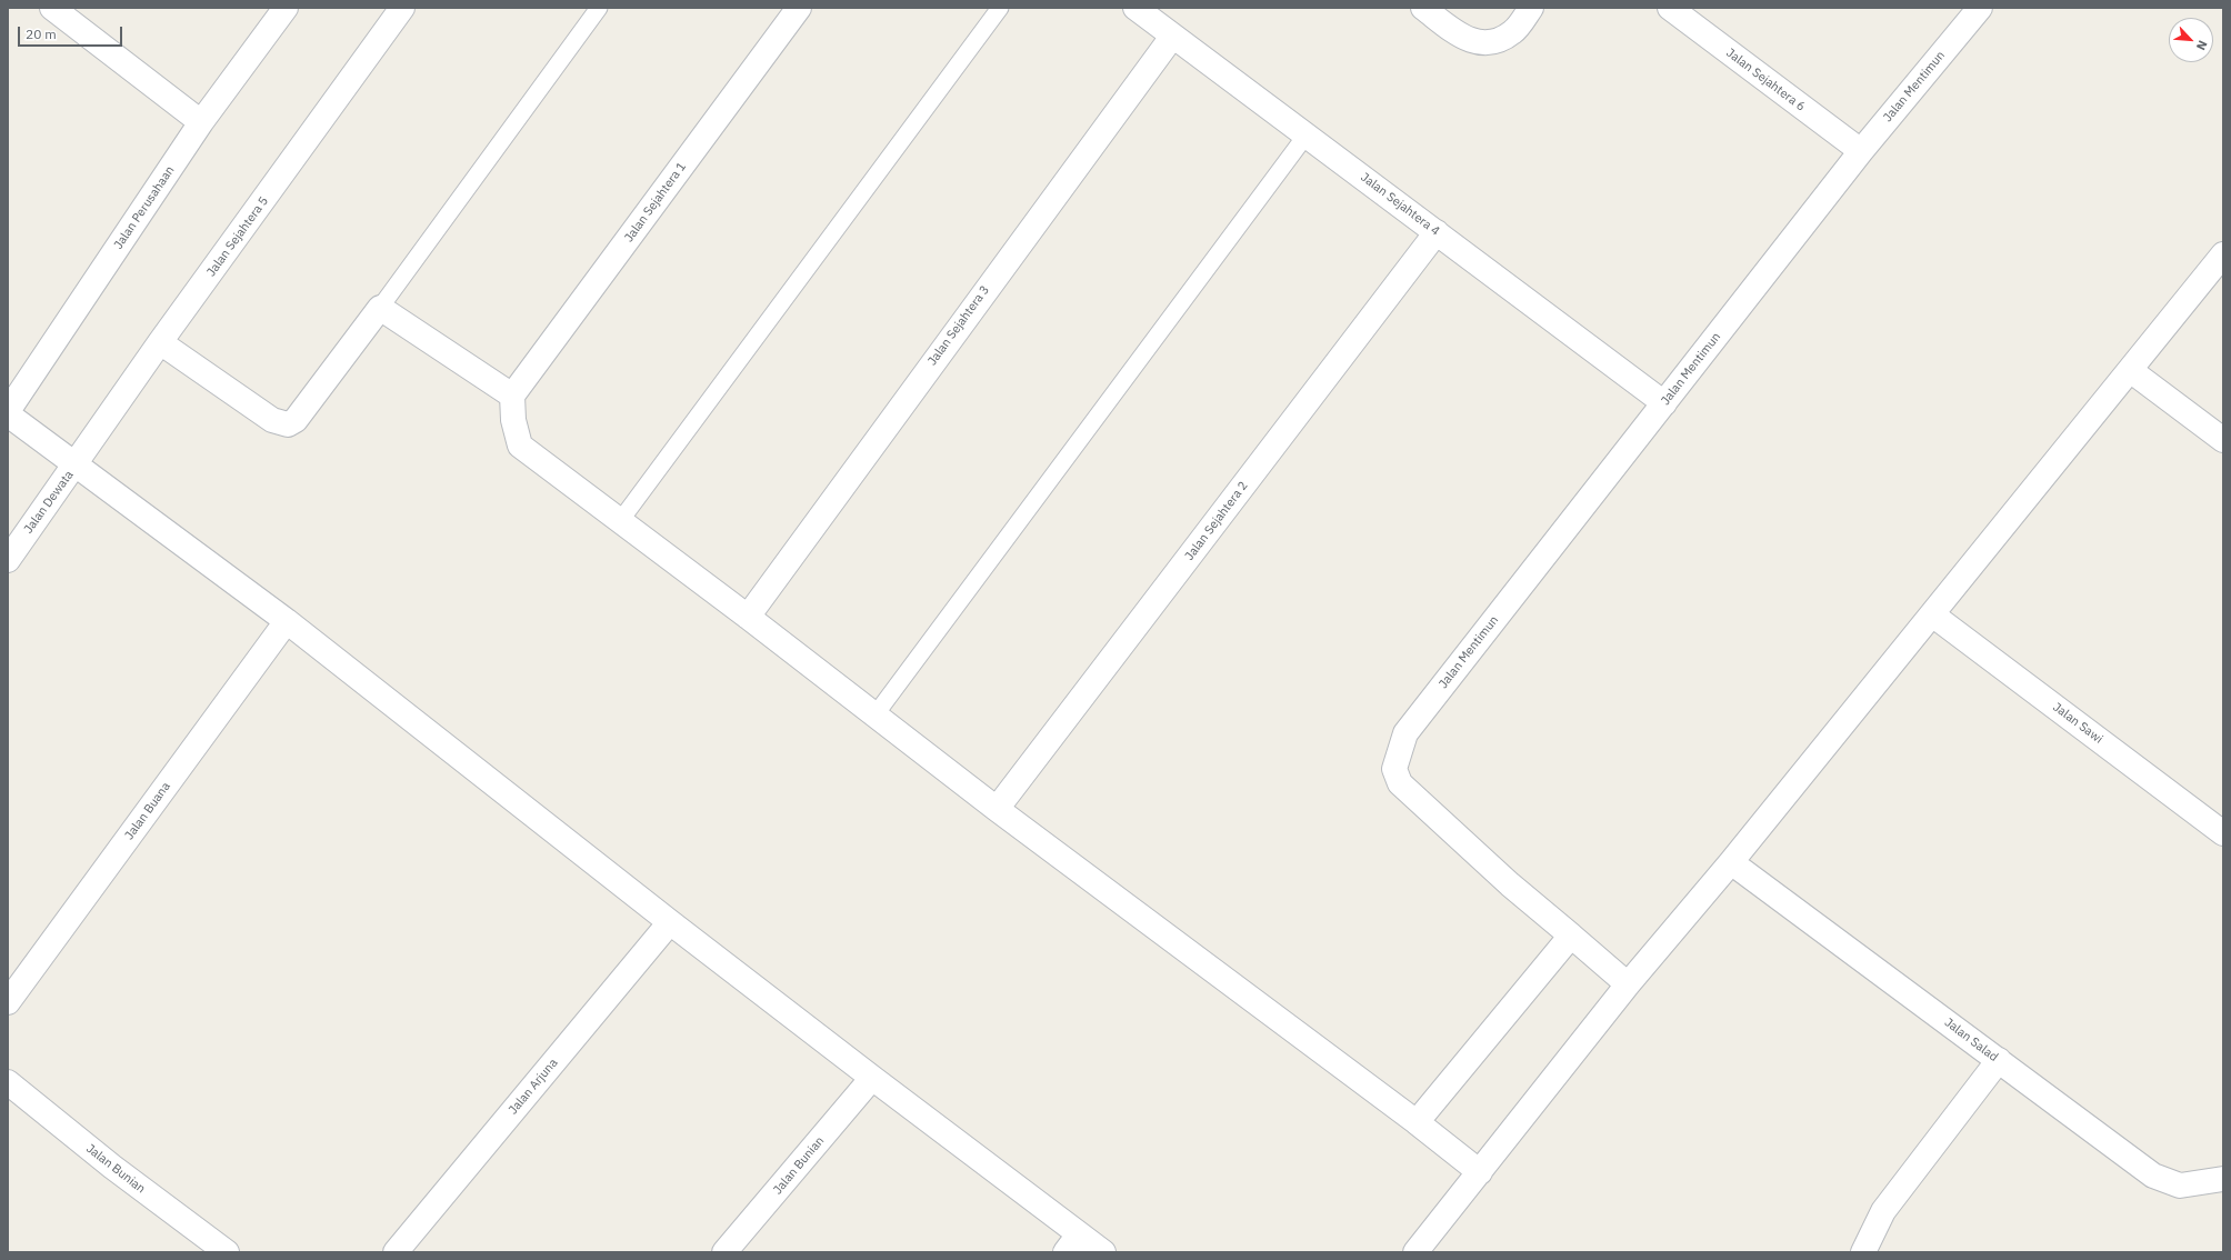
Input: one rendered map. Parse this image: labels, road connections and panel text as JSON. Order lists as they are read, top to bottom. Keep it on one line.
{"streets":{"street":["Jalan Sejahtera 6","Jalan Mentimun","Jalan Sejahtera 1","Jalan Sejahtera 4","Jalan Perusahaan","Jalan Sejahtera 5","Jalan Sejahtera 3","Jalan Dewata","Jalan Sejahtera 2","Jalan Sawi","Jalan Buana","Jalan Salad","Jalan Arjuna","Jalan Bunian"]},"crossings":[["Jalan Sejahtera 6","Jalan Mentimun"],["Jalan Mentimun","Jalan Sejahtera 4"],["Jalan Sejahtera 4","Jalan Sejahtera 3"],["Jalan Sejahtera 4","Jalan Sejahtera 2"],["Jalan Sejahtera 5","Jalan Dewata"]],"scale_bar":"20 m","north":"bottom right"}
